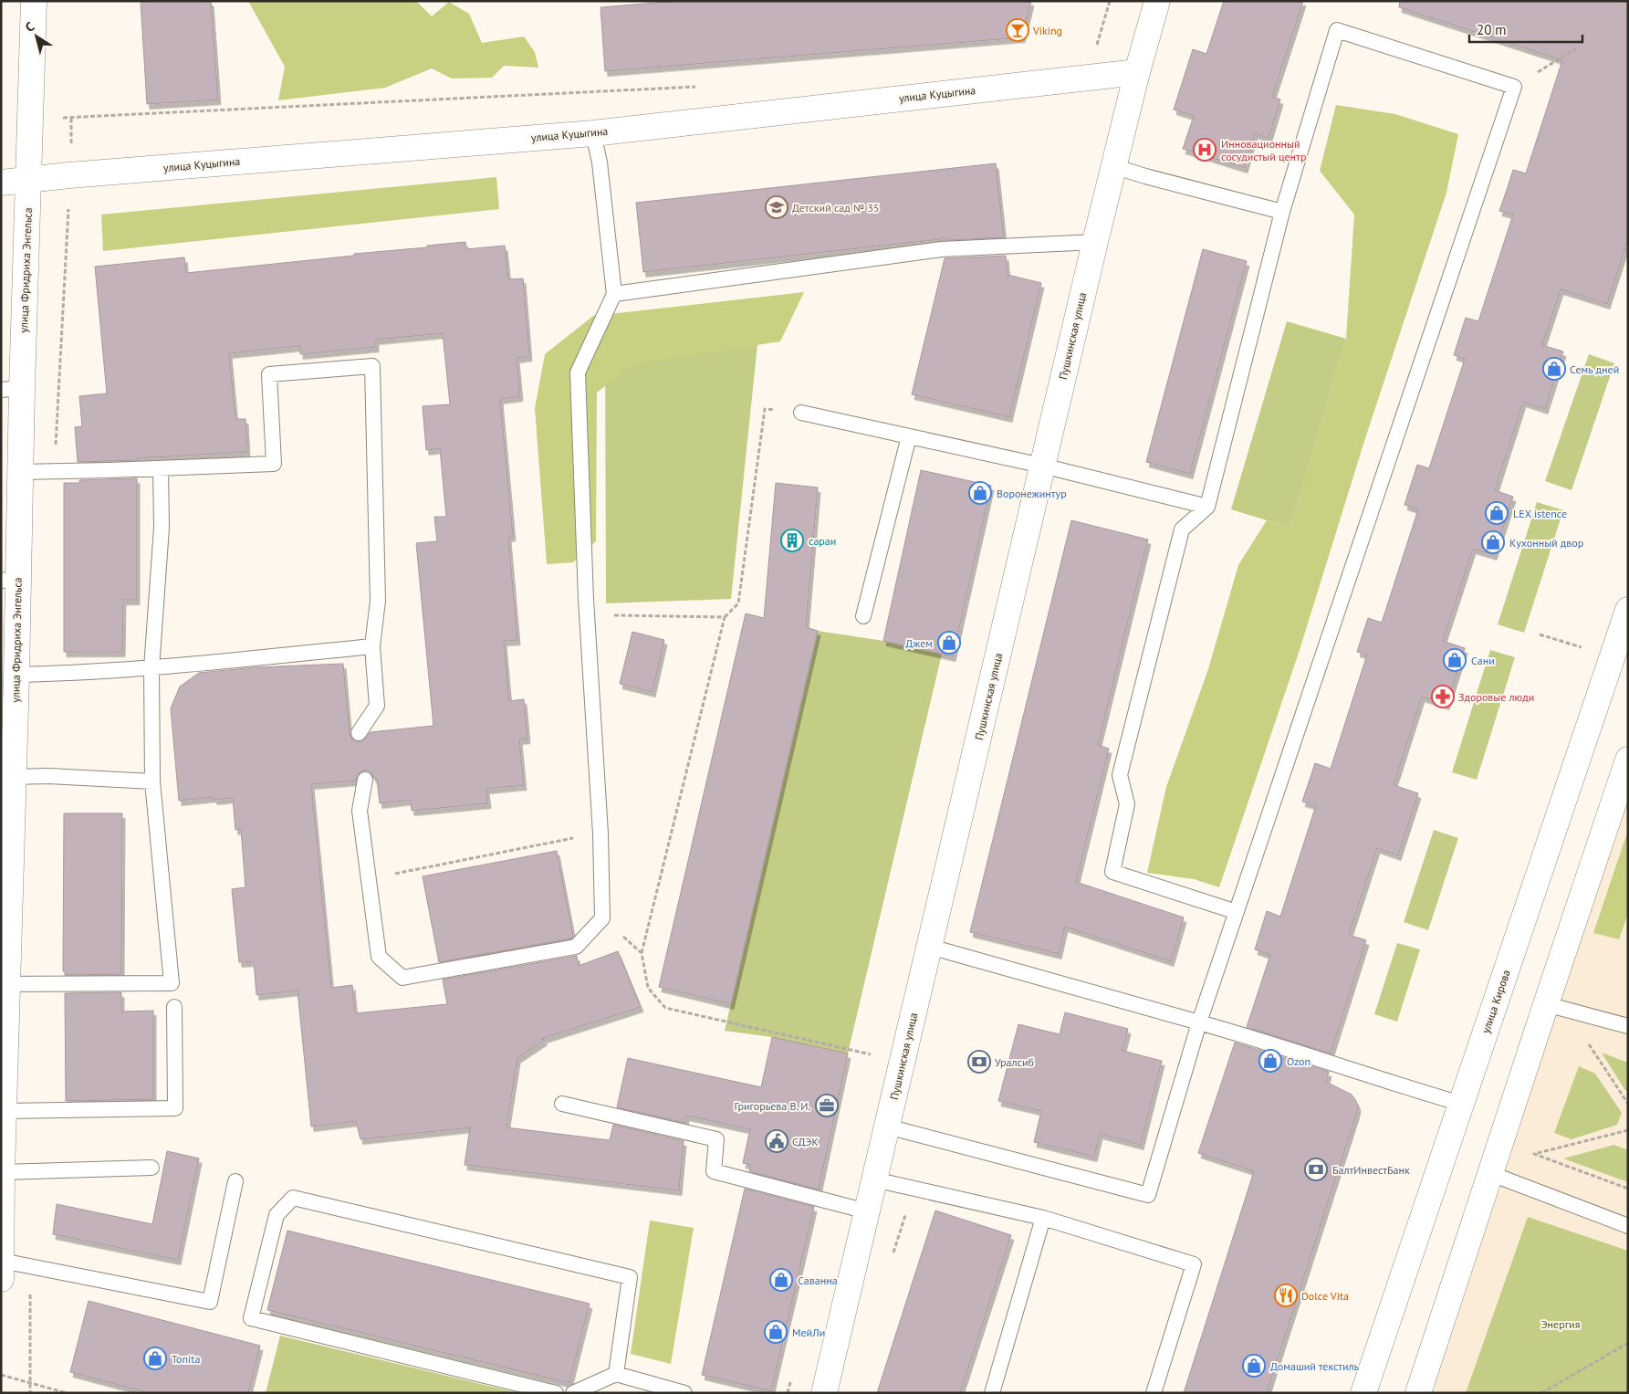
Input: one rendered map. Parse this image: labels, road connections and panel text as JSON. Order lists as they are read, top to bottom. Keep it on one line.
{"streets":{"street":["улица Куцыгина","улица Фридриха Энгельса","Пушкинская улица","улица Кирова"]},"crossings":[["улица Куцыгина","улица Фридриха Энгельса"],["улица Куцыгина","Пушкинская улица"]],"parks":["Энергия"],"places":{"bar":["Viking"],"hospital":["Инновационный сосудистый центр"],"school or university":["Детский сад № 35"],"shop":["Семь дней","Воронежинтур","LEX istence","Кухонный двор","Джем","Сани","Ozon","Саванна","МейЛи","Tonita","Домаший текстиль"],"building":["сараи"],"pharmacy":["Здоровые люди"],"bank":["Уралсиб","БалтИнвестБанк"],"office":["Григорьева В. И."],"public building":["СДЭК"],"restaurant":["Dolce Vita"]},"scale_bar":"20 m","north":"top left"}
